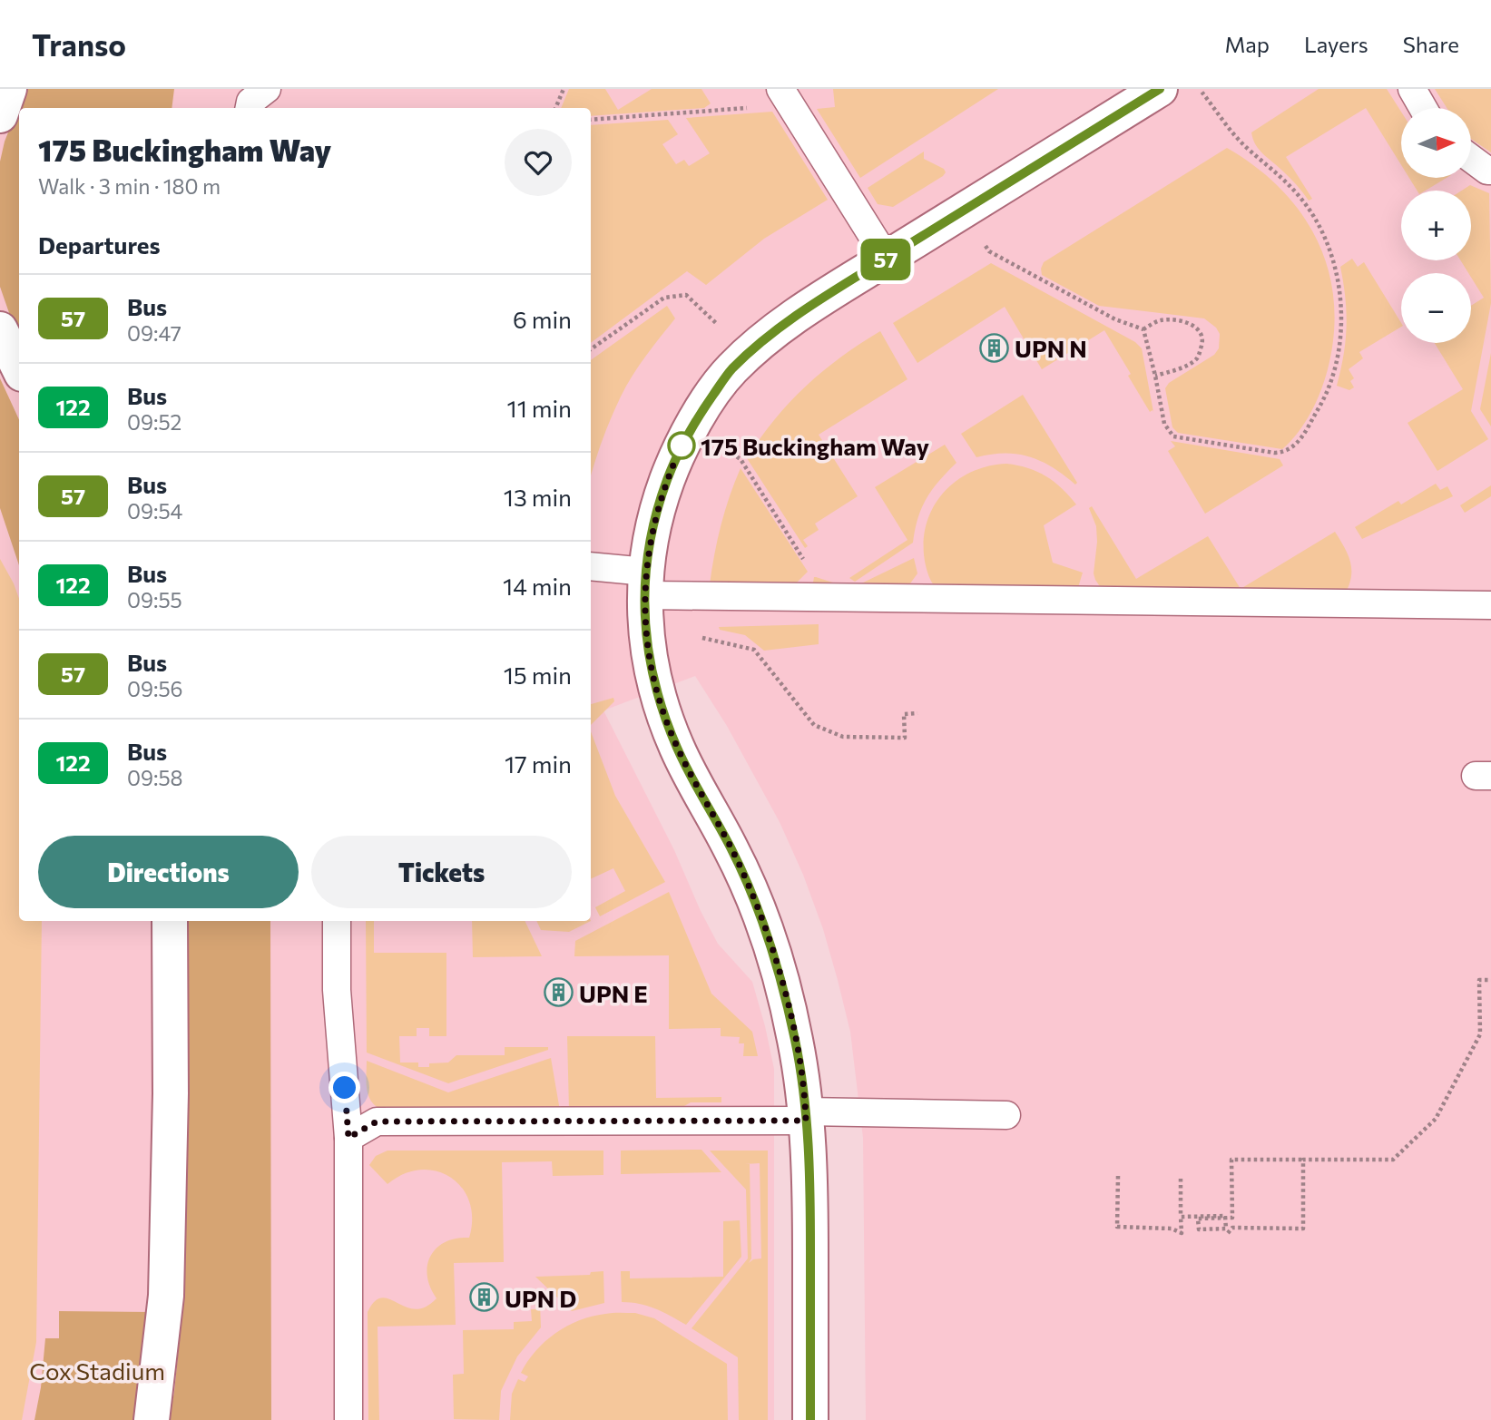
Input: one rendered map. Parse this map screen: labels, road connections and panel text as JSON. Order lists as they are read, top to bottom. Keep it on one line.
{"parks":["Cox Stadium"],"places":{"building":["UPN N","UPN E","UPN D"],"other":["175 Buckingham Way"]},"lines":["bus line 57"],"north":"right","page":{"header":"Transo","nav":["Map","Layers","Share"],"on_map":"57","map_buttons":["+","−"],"heading":[["175 Buckingham Way","Walk · 3 min · 180 m"],"Departures"],"list":[{"mark":"57","name":"Bus","note":"09:47","value":"6 min"},{"mark":"122","name":"Bus","note":"09:52","value":"11 min"},{"mark":"57","name":"Bus","note":"09:54","value":"13 min"},{"mark":"122","name":"Bus","note":"09:55","value":"14 min"},{"mark":"57","name":"Bus","note":"09:56","value":"15 min"},{"mark":"122","name":"Bus","note":"09:58","value":"17 min"}],"buttons":["Directions","Tickets"]}}
